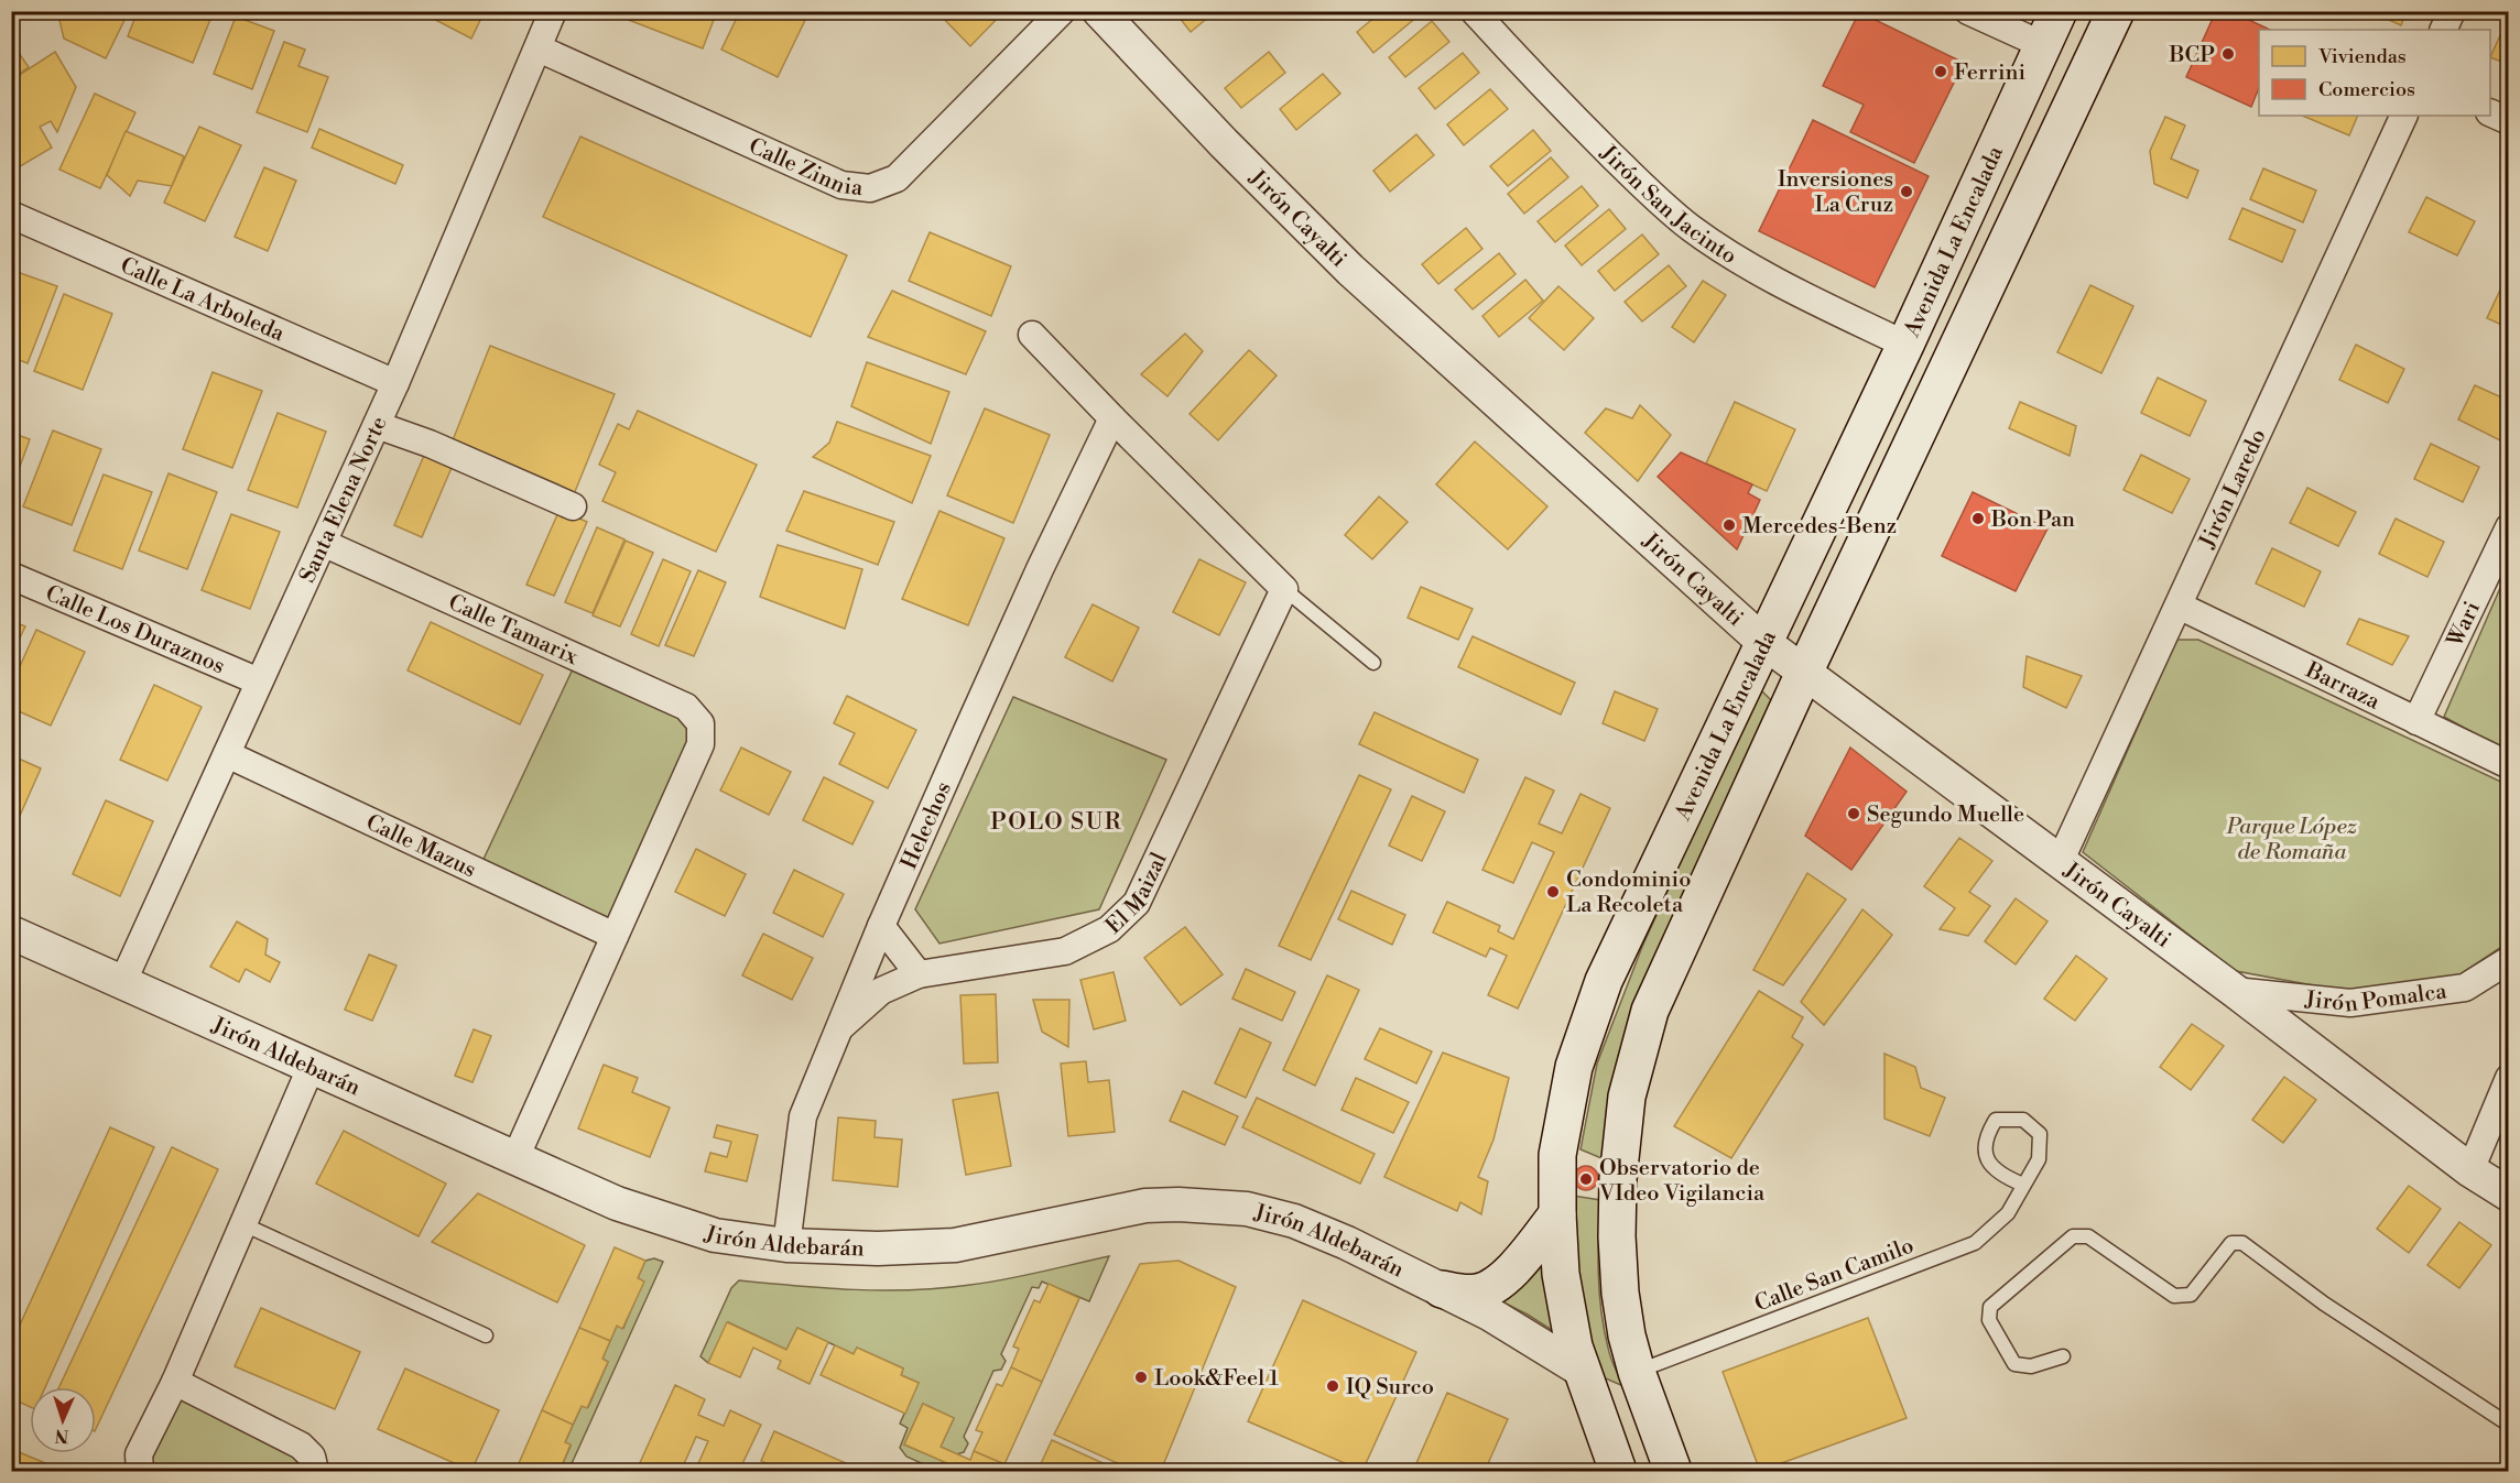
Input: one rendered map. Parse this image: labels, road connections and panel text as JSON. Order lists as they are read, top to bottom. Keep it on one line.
{"streets":{"main road":["Avenida La Encalada"],"street":["Calle Zinnia","Jirón San Jacinto","Jirón Cayalti","Calle La Arboleda","Jirón Laredo","Santa Elena Norte","Wari","Calle Los Duraznos","Calle Tamarix","Barraza","Helechos","Calle Mazus","El Maizal","Jirón Pomalca","Jirón Aldebarán"],"lane":["Calle San Camilo"]},"crossings":[["Calle Zinnia","Santa Elena Norte"],["Jirón San Jacinto","Avenida La Encalada"],["Jirón Cayalti","Avenida La Encalada"],["Jirón Cayalti","Jirón Laredo"],["Jirón Cayalti","Jirón Pomalca"],["Avenida La Encalada","Jirón Aldebarán"],["Calle La Arboleda","Santa Elena Norte"],["Jirón Laredo","Barraza"],["Santa Elena Norte","Calle Los Duraznos"],["Santa Elena Norte","Calle Tamarix"],["Santa Elena Norte","Calle Mazus"],["Santa Elena Norte","Jirón Aldebarán"],["Wari","Barraza"],["Calle Tamarix","Calle Mazus"],["Helechos","El Maizal"],["Helechos","Jirón Aldebarán"]],"districts":["POLO SUR"],"parks":["Parque López de Romaña"],"places":["BCP","Ferrini","Inversiones La Cruz","Bon Pan","Mercedes-Benz","Segundo Muelle","Condominio La Recoleta","Observatorio de VIdeo Vigilancia","Look&Feel 1","IQ Surco"],"legend":["Viviendas","Comercios"],"north":"bottom"}
